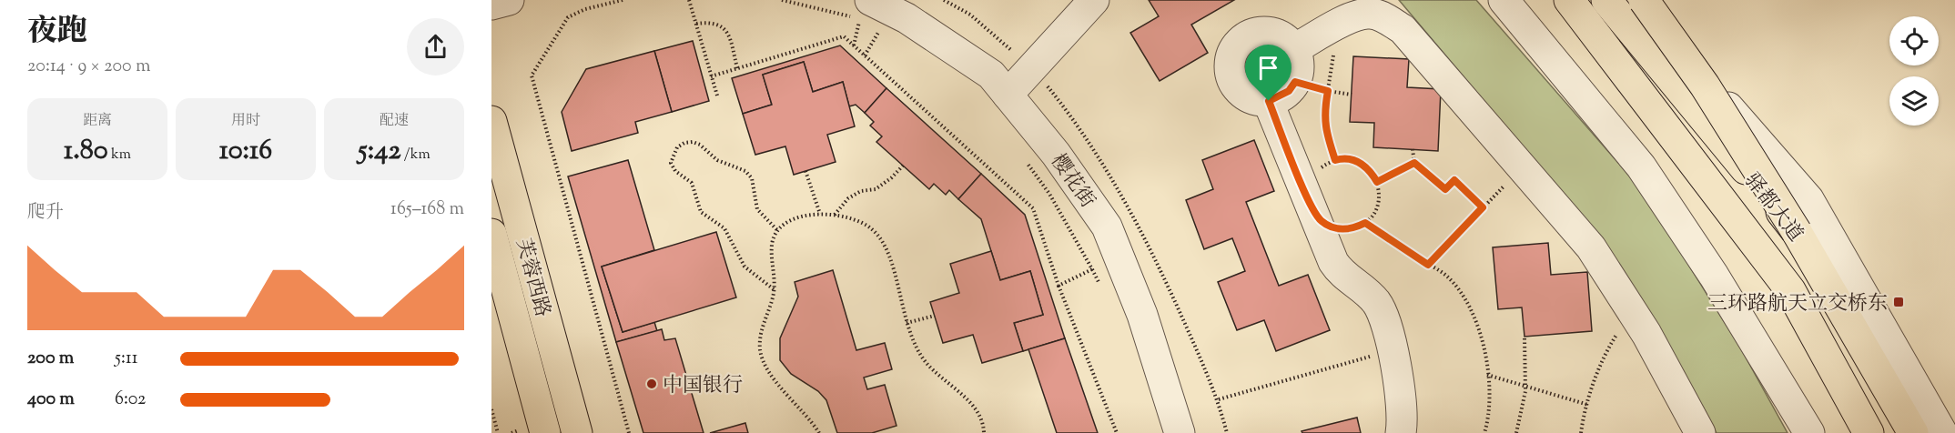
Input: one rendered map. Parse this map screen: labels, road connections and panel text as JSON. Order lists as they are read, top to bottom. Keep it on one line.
{"streets":{"main road":["驿都大道","芙蓉西路"],"street":["樱花街"]},"places":{"transit":["三环路航天立交桥东"],"other":["中国银行"]},"page":{"heading":["夜跑","20:14 · 9 × 200 m"],"stats":[["距离","1.80 km"],["用时","10:16"],["配速","5:42 /km"]],"chart":["爬升","165–168 m"],"list":[{"name":"200 m","note":"5:11"},{"name":"400 m","note":"6:02"}]}}
